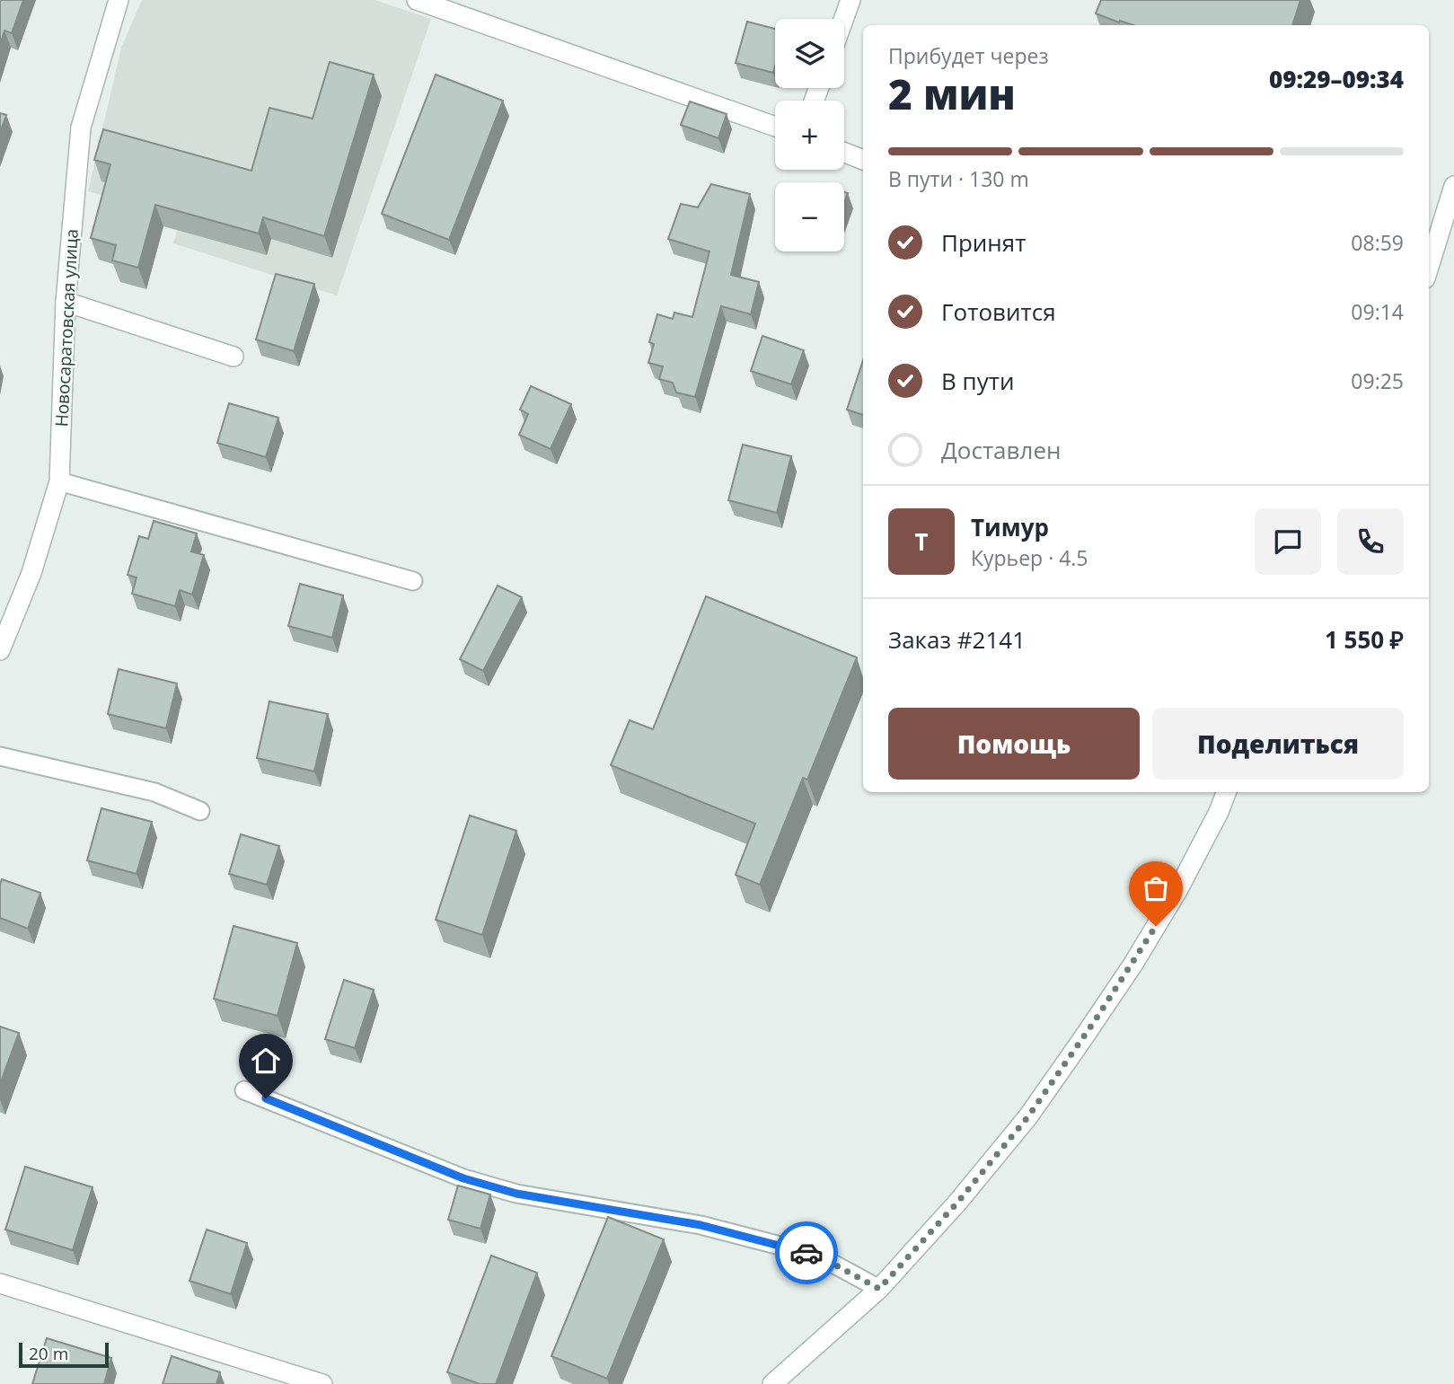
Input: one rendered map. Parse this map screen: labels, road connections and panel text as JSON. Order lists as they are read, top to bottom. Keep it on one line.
{"streets":{"street":["Новосаратовская улица"]},"scale_bar":"20 m","page":{"map_buttons":["+","−"],"heading":["2 мин","Прибудет через","09:29–09:34"],"panel":["Тимур","Курьер · 4.5","Заказ #2141","1 550 ₽"],"bar":"В пути · 130 m","list":[["Принят","08:59"],["Готовится","09:14"],["В пути","09:25"],"Доставлен"],"round":"Т","buttons":["Помощь","Поделиться"],"scale":"20 m"}}
